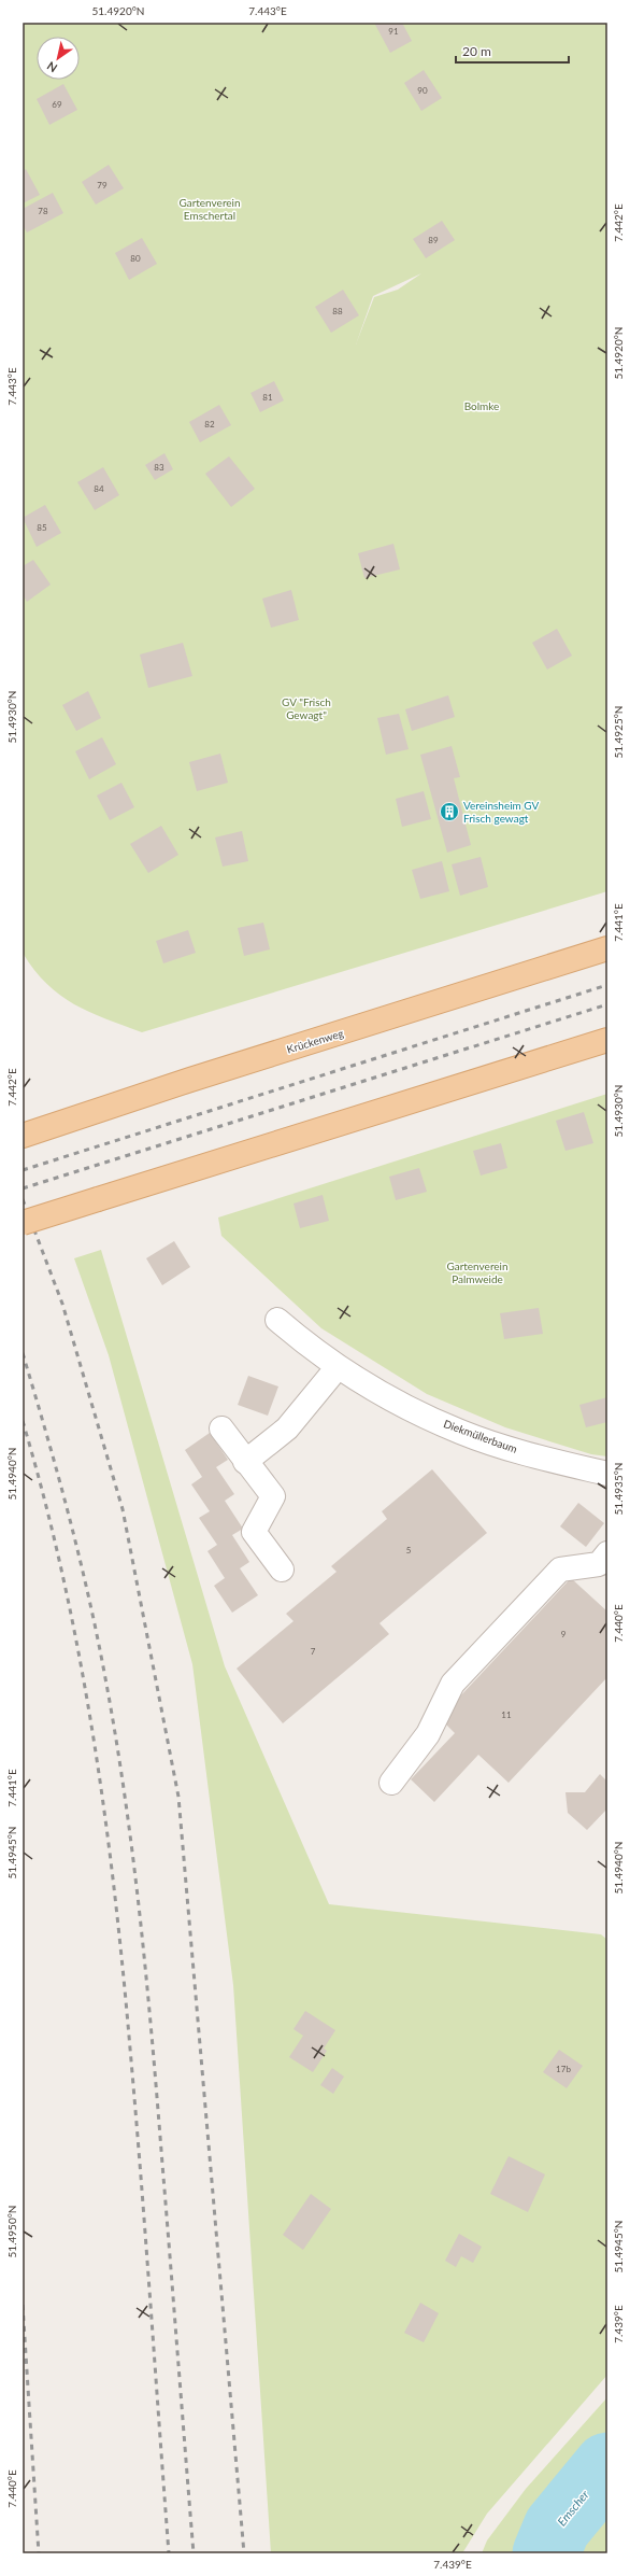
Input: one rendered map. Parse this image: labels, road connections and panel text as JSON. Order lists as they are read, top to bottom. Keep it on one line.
{"streets":{"main road":["Krückenweg"],"street":["Diekmüllerbaum"]},"water":["Emscher"],"parks":["Gartenverein Emschertal","Bolmke","GV \"Frisch Gewagt\"","Gartenverein Palmweide"],"places":{"building":["Vereinsheim GV Frisch gewagt"]},"house_numbers":["91","90","69","79","78","89","80","88","81","82","83","84","85","5","9","7","11","17b"],"scale_bar":"20 m","north":"bottom left","coordinates":["51.4920°N","7.443°E","7.442°E","51.4930°N","51.4925°N","7.441°E","51.4940°N","51.4935°N","7.440°E","51.4945°N","51.4950°N","7.439°E"]}
